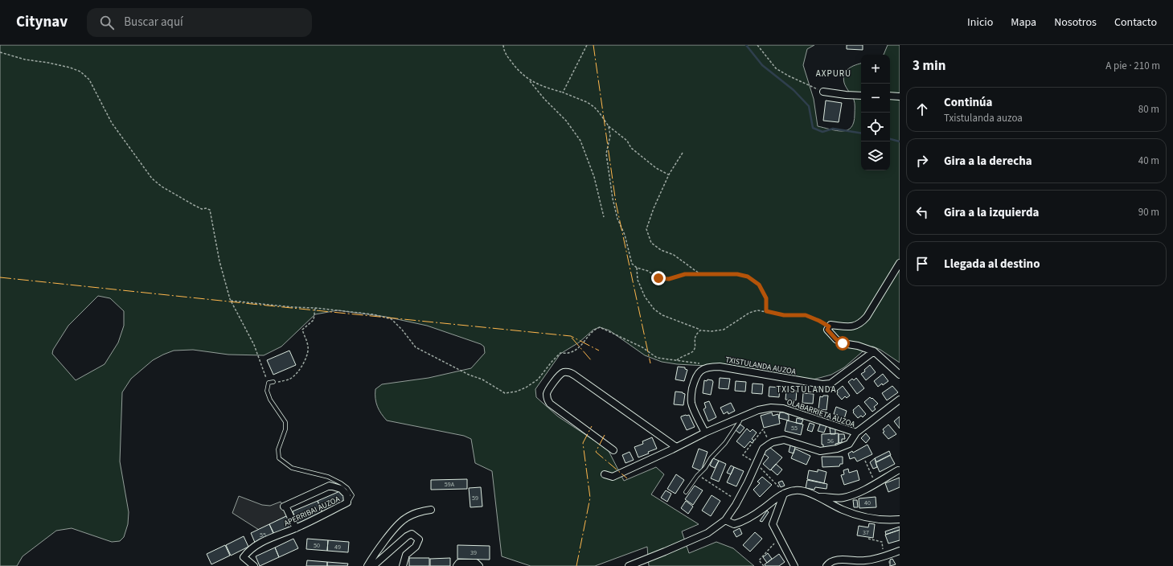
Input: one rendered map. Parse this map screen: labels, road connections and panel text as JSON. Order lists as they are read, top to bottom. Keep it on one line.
{"streets":{"street":["TXISTULANDA AUZOA","OLABARRIETA AUZOA","APERRIBAI AUZOA"]},"districts":["AXPURU","TXISTULANDA"],"house_numbers":["55","56","59A","59","40","37","55","50","49","39"],"page":{"header":"Citynav","search":"Buscar aquí","nav":["Inicio","Mapa","Nosotros","Contacto"],"heading":["3 min","A pie · 210 m"],"map_buttons":["+","−"],"list":[["Continúa","Txistulanda auzoa","80 m"],["Gira a la derecha","40 m"],["Gira a la izquierda","90 m"],"Llegada al destino"]}}
